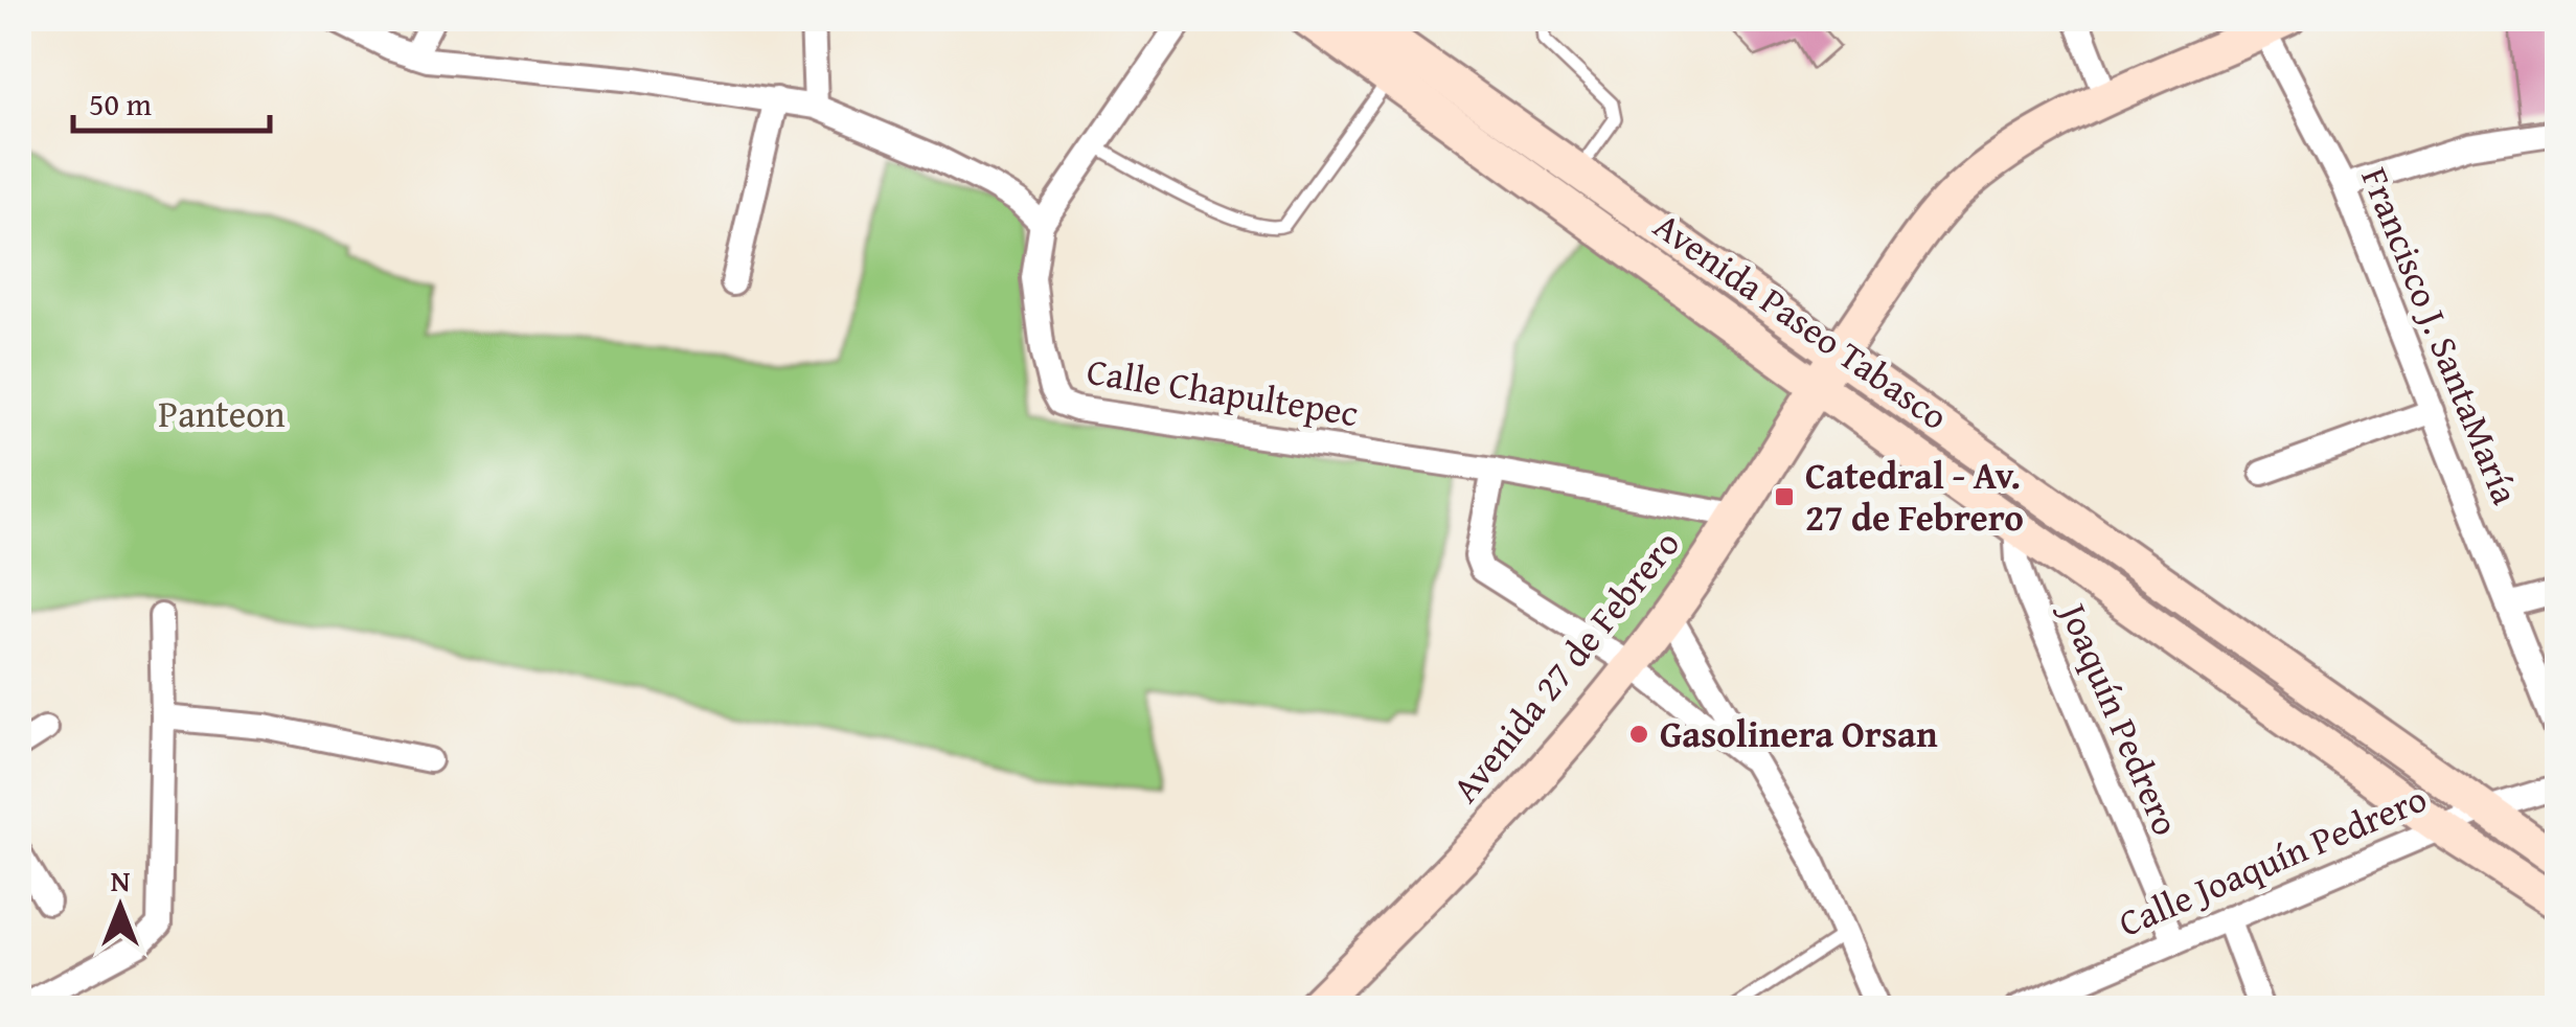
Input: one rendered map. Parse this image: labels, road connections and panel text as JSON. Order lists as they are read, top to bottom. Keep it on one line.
{"streets":{"main road":["Avenida Paseo Tabasco","Avenida 27 de Febrero"],"street":["Francisco J. SantaMaría","Calle Chapultepec","Joaquín Pedrero","Calle Joaquín Pedrero"]},"crossings":[["Avenida Paseo Tabasco","Avenida 27 de Febrero"],["Avenida Paseo Tabasco","Joaquín Pedrero"],["Avenida Paseo Tabasco","Calle Joaquín Pedrero"],["Francisco J. SantaMaría","Avenida 27 de Febrero"],["Calle Chapultepec","Avenida 27 de Febrero"],["Joaquín Pedrero","Calle Joaquín Pedrero"]],"parks":["Panteon"],"places":{"transit":["Catedral - Av. 27 de Febrero"],"other":["Gasolinera Orsan"]},"scale_bar":"50 m","north":"top"}
